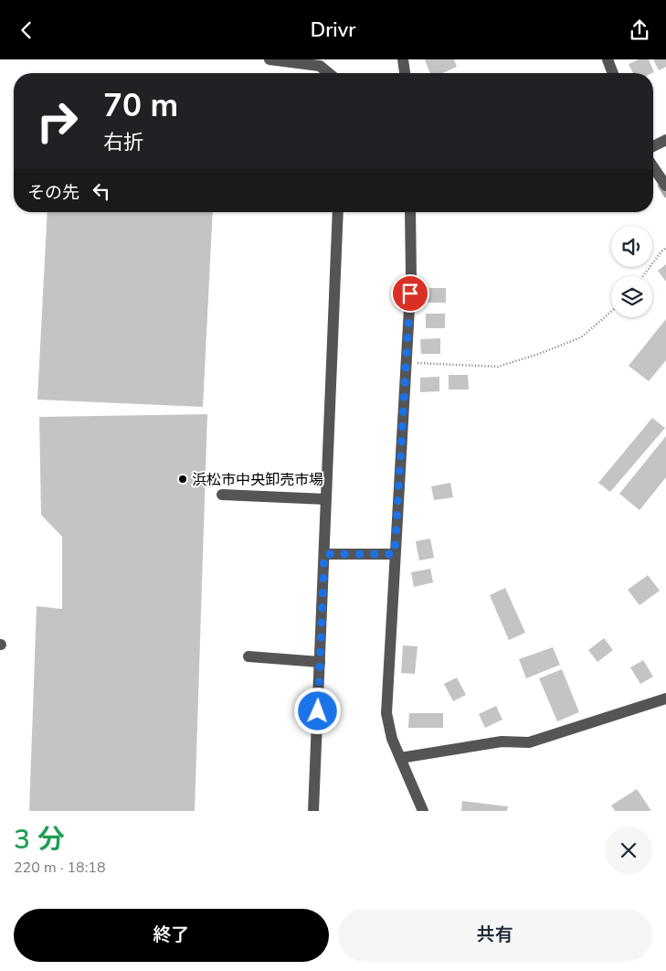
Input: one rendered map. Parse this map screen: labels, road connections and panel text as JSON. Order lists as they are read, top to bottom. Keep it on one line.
{"places":["浜松市中央卸売市場"],"page":{"header":"Drivr","turn":["70 m","右折"],"then":"その先","heading":["3 分","220 m · 18:18"],"buttons":["終了","共有"]}}
